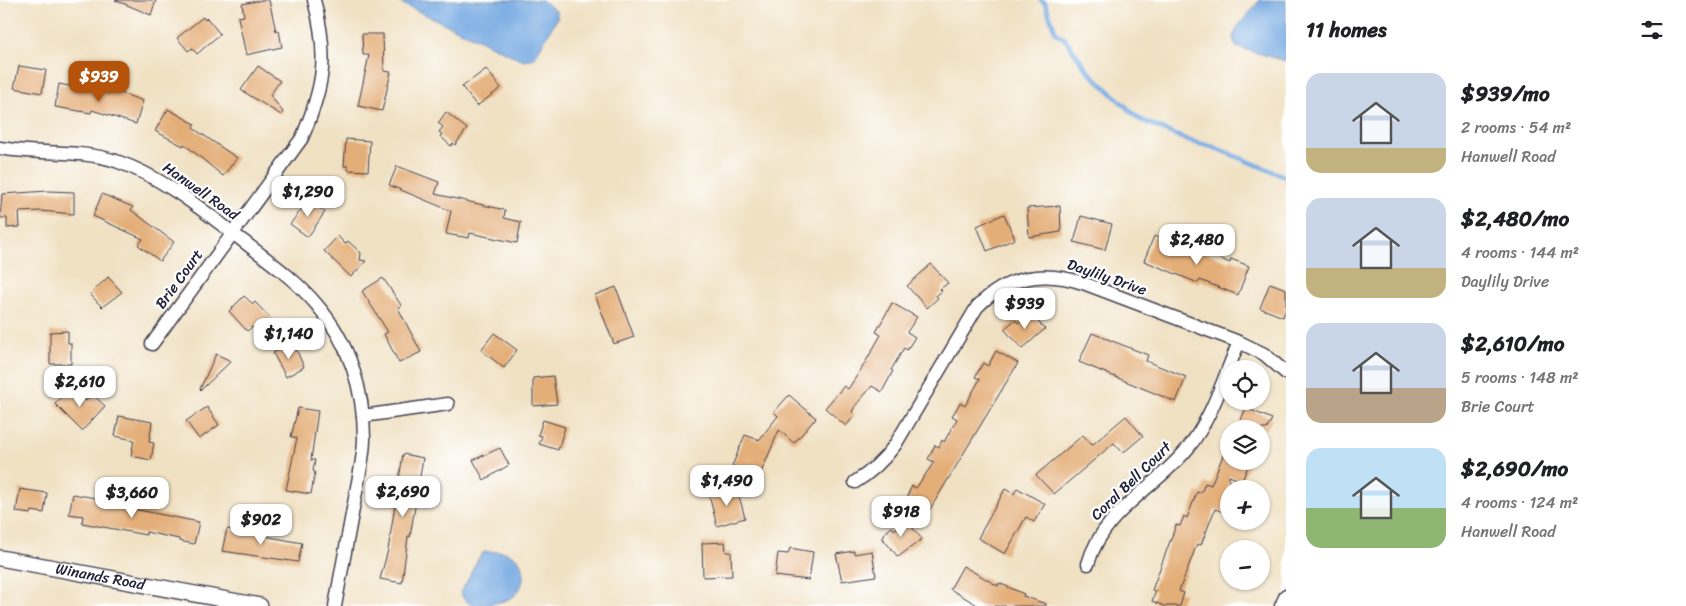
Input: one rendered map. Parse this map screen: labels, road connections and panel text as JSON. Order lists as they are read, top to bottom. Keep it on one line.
{"streets":{"street":["Hanwell Road","Daylily Drive","Brie Court","Coral Bell Court","Winands Road"]},"crossings":[["Hanwell Road","Brie Court"],["Daylily Drive","Coral Bell Court"]],"page":{"heading":"11 homes","list":[{"name":"$939/mo","note":"2 rooms · 54 m² · Hanwell Road"},{"name":"$2,480/mo","note":"4 rooms · 144 m² · Daylily Drive"},{"name":"$2,610/mo","note":"5 rooms · 148 m² · Brie Court"},{"name":"$2,690/mo","note":"4 rooms · 124 m² · Hanwell Road"}],"price":["$939","$1,290","$2,480","$939","$1,140","$2,610","$1,490","$2,690","$3,660","$918","$902"],"map_buttons":["+","−"]}}
